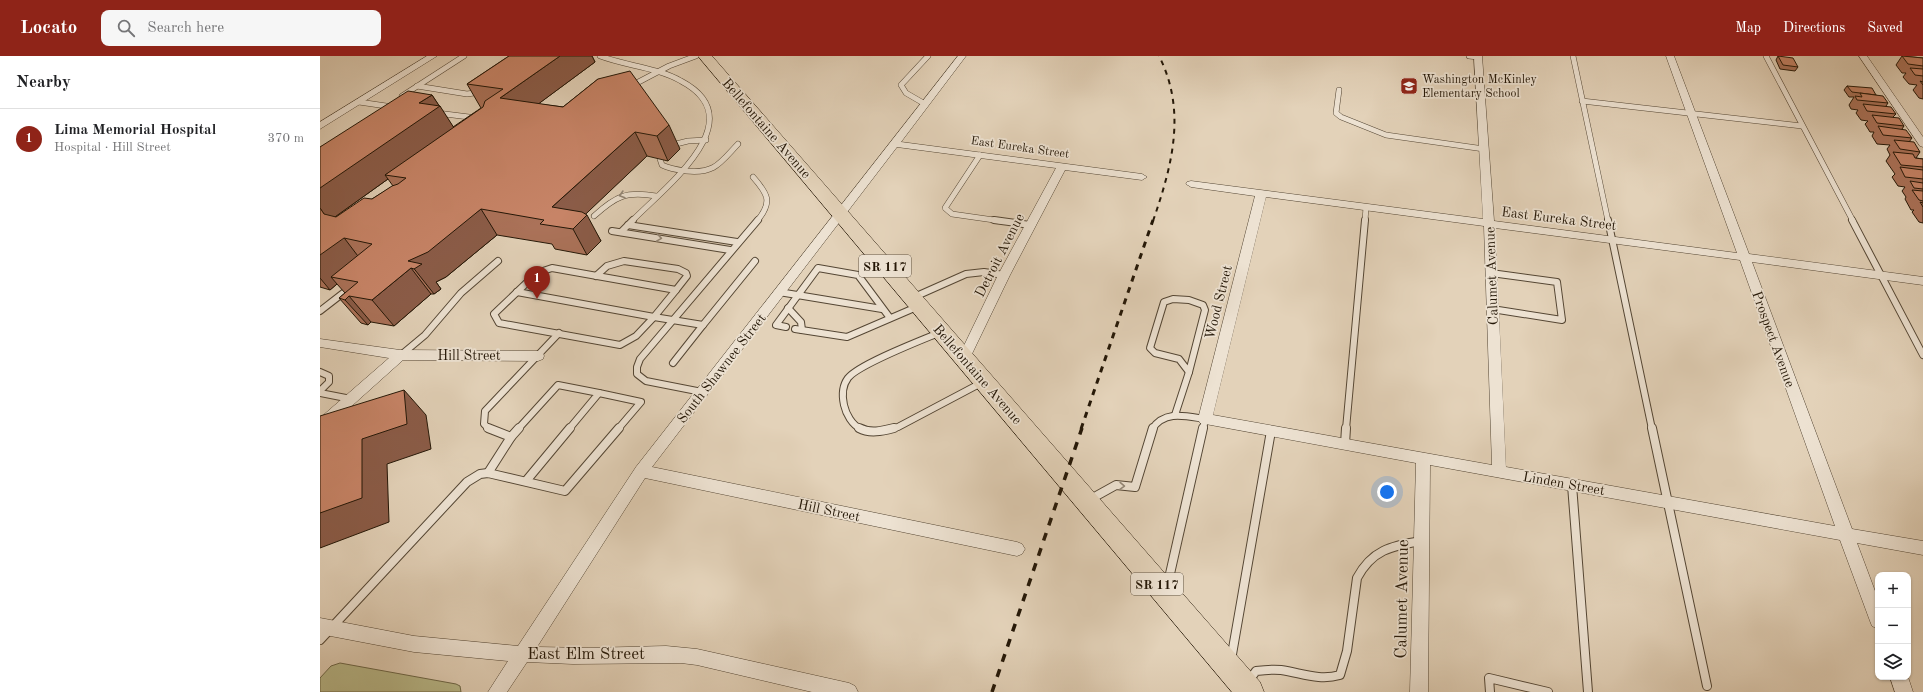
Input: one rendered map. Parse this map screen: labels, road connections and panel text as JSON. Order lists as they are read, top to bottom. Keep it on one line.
{"streets":{"main road":["Bellefontaine Avenue","SR 117"],"street":["East Eureka Street","Detroit Avenue","Calumet Avenue","Wood Street","Prospect Avenue","Hill Street","South Shawnee Street","Linden Street","East Elm Street"]},"crossings":[["Bellefontaine Avenue","Detroit Avenue"],["Bellefontaine Avenue","South Shawnee Street"],["East Eureka Street","Detroit Avenue"],["East Eureka Street","Calumet Avenue"],["East Eureka Street","Wood Street"],["East Eureka Street","Prospect Avenue"],["East Eureka Street","South Shawnee Street"],["Calumet Avenue","Linden Street"],["Wood Street","Linden Street"],["Prospect Avenue","Linden Street"],["Hill Street","South Shawnee Street"],["South Shawnee Street","East Elm Street"]],"places":{"school or university":["Washington McKinley Elementary School"]},"page":{"header":"Locato","search":"Search here","nav":["Map","Directions","Saved"],"heading":"Nearby","list":[{"mark":"1","name":"Lima Memorial Hospital","note":"Hospital · Hill Street","value":"370 m"}],"pins":"1","map_buttons":["+","−"]}}
